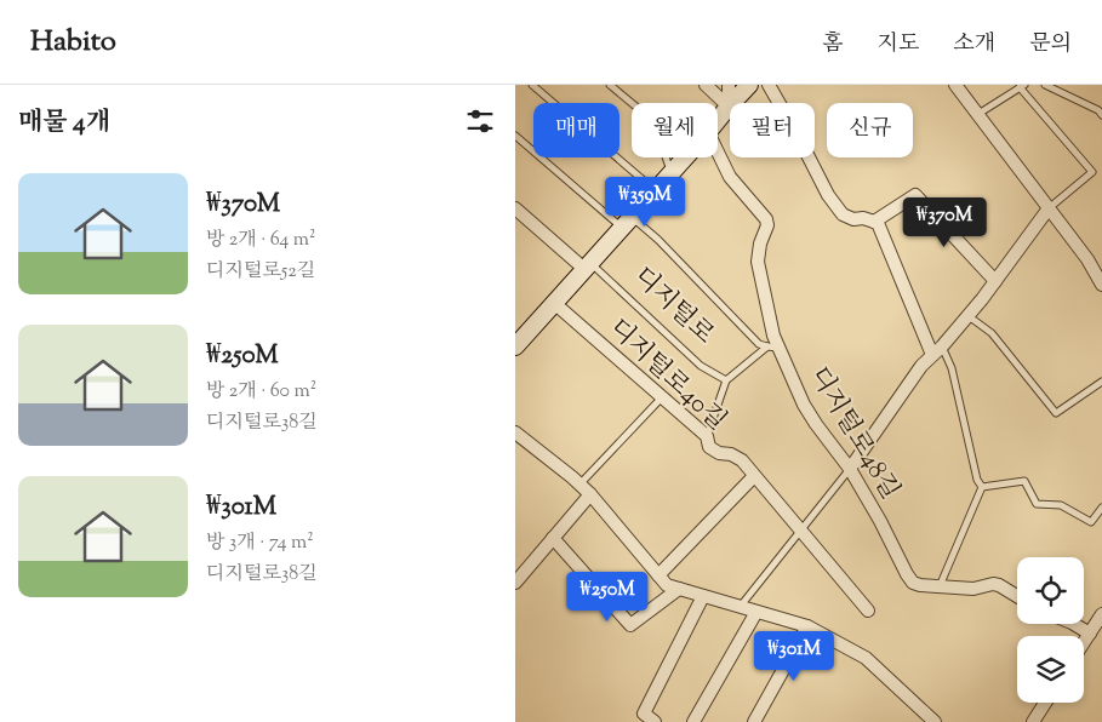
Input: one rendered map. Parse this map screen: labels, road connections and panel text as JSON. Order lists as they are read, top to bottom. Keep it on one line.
{"streets":{"street":["디지털로40길","디지털로48길"],"lane":["디지털로"]},"crossings":[["디지털로","디지털로48길"]],"page":{"header":"Habito","nav":["홈","지도","소개","문의"],"heading":"매물 4개","chip":["매매","월세","필터","신규"],"list":[{"name":"₩370M","note":"방 2개 · 64 m² · 디지털로52길"},{"name":"₩250M","note":"방 2개 · 60 m² · 디지털로38길"},{"name":"₩301M","note":"방 3개 · 74 m² · 디지털로38길"}],"price":["₩359M","₩370M","₩250M","₩301M"]}}
